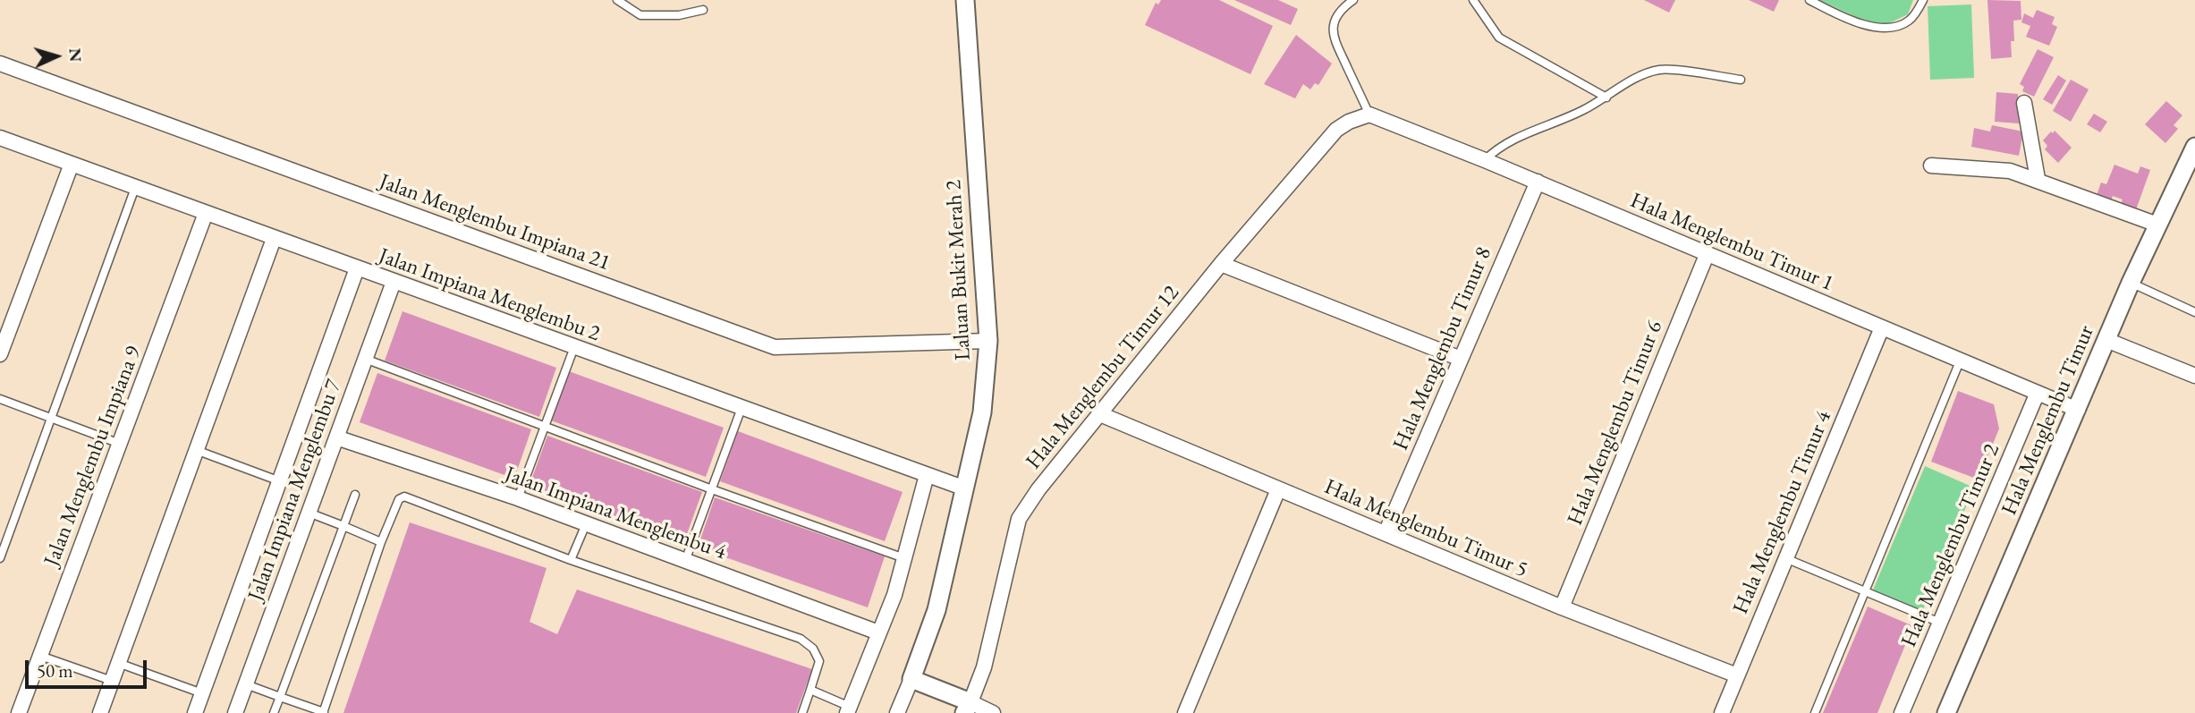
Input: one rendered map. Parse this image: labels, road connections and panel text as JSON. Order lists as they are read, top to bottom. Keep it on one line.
{"streets":{"street":["Jalan Menglembu Impiana 21","Hala Menglembu Timur 1","Laluan Bukit Merah 2","Jalan Impiana Menglembu 2","Hala Menglembu Timur 8","Hala Menglembu Timur 12","Hala Menglembu Timur","Hala Menglembu Timur 6","Jalan Menglembu Impiana 9","Jalan Impiana Menglembu 7","Hala Menglembu Timur 4","Jalan Impiana Menglembu 4","Hala Menglembu Timur 5","Hala Menglembu Timur 2"]},"crossings":[["Jalan Menglembu Impiana 21","Laluan Bukit Merah 2"],["Hala Menglembu Timur 1","Hala Menglembu Timur 8"],["Hala Menglembu Timur 1","Hala Menglembu Timur 12"],["Hala Menglembu Timur 1","Hala Menglembu Timur"],["Hala Menglembu Timur 1","Hala Menglembu Timur 6"],["Hala Menglembu Timur 1","Hala Menglembu Timur 4"],["Hala Menglembu Timur 1","Hala Menglembu Timur 2"],["Laluan Bukit Merah 2","Jalan Impiana Menglembu 2"],["Jalan Impiana Menglembu 2","Jalan Menglembu Impiana 9"],["Jalan Impiana Menglembu 2","Jalan Impiana Menglembu 7"],["Hala Menglembu Timur 8","Hala Menglembu Timur 5"],["Hala Menglembu Timur 12","Hala Menglembu Timur 5"],["Hala Menglembu Timur 6","Hala Menglembu Timur 5"],["Jalan Impiana Menglembu 7","Jalan Impiana Menglembu 4"],["Hala Menglembu Timur 4","Hala Menglembu Timur 5"]],"scale_bar":"50 m","north":"right"}
